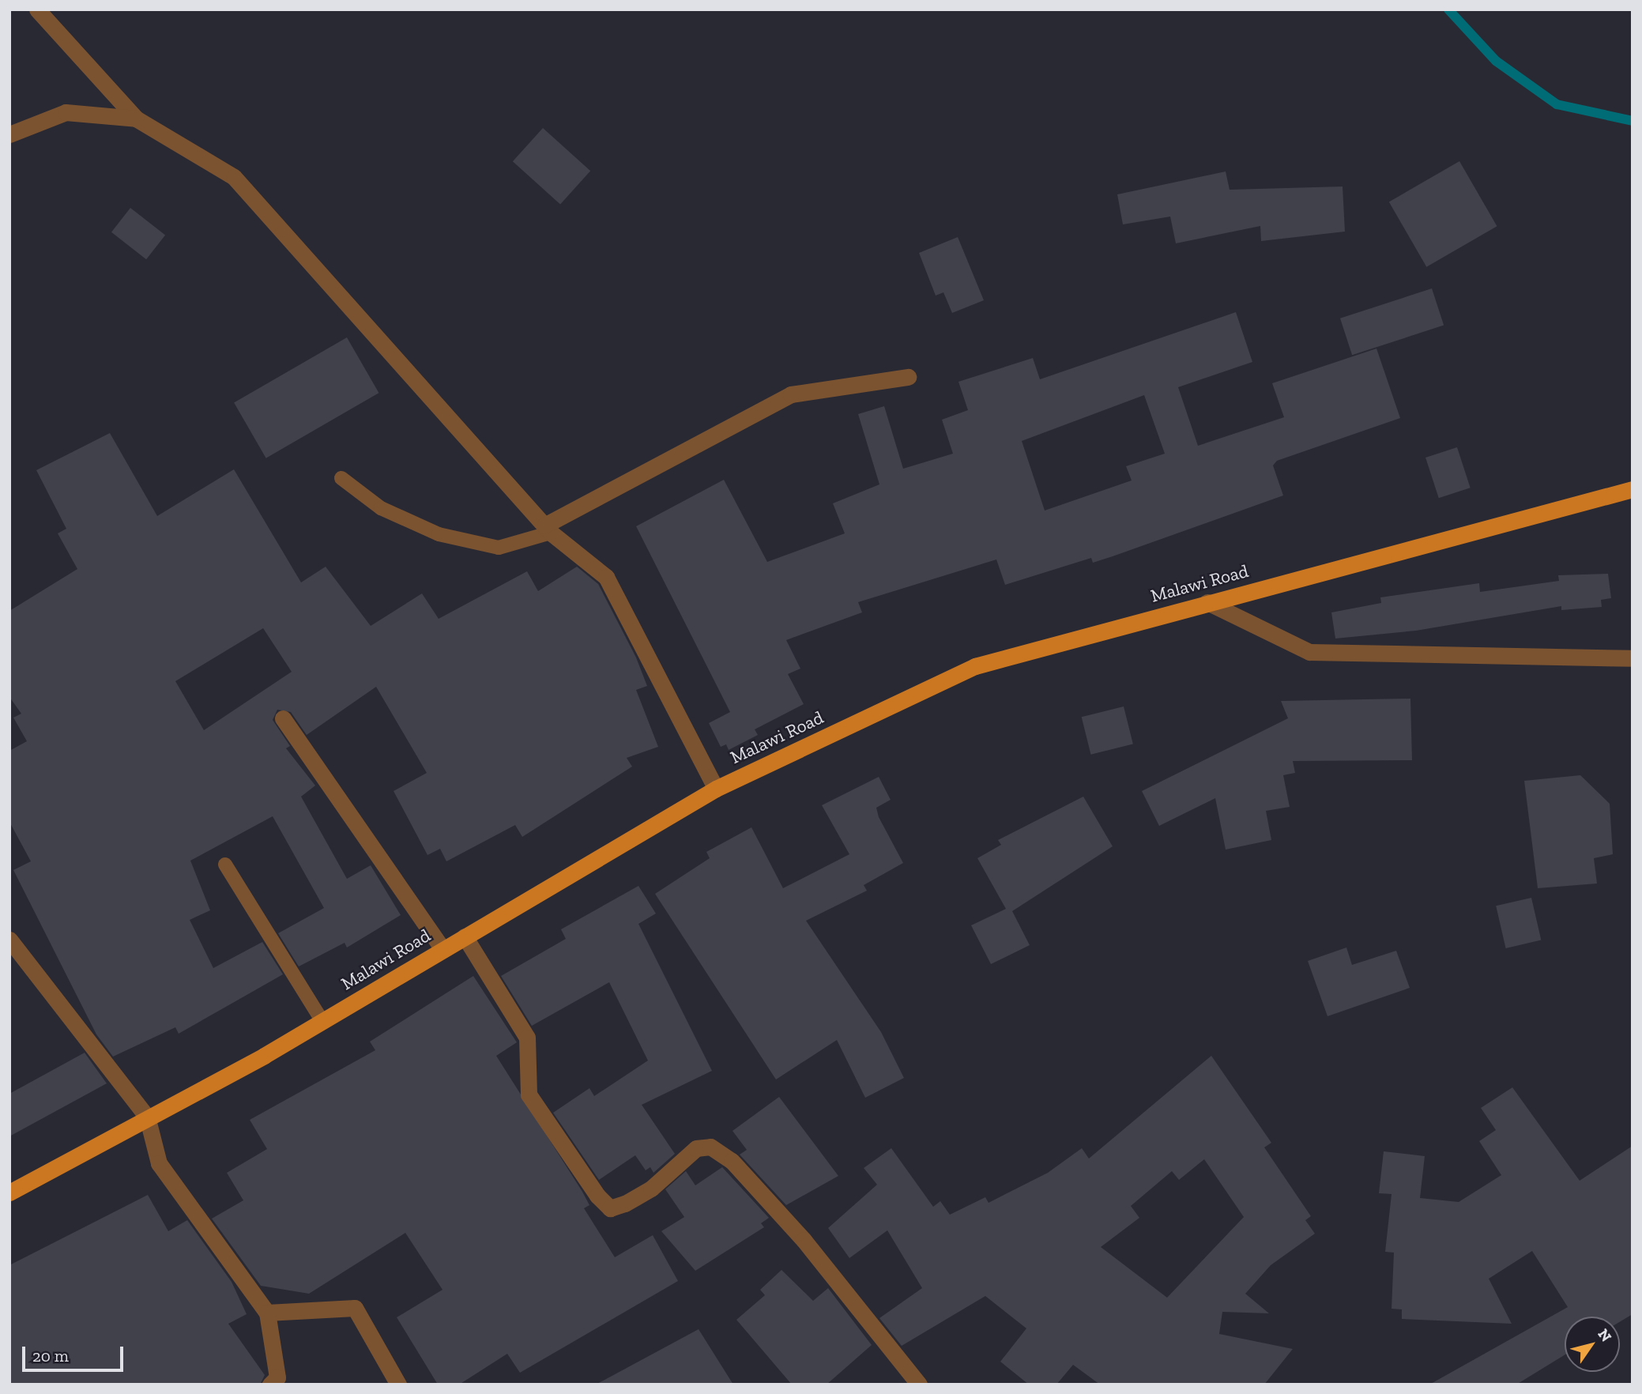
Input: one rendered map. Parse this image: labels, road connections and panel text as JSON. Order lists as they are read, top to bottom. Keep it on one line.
{"streets":{"main road":["Malawi Road"]},"scale_bar":"20 m","north":"top right"}
